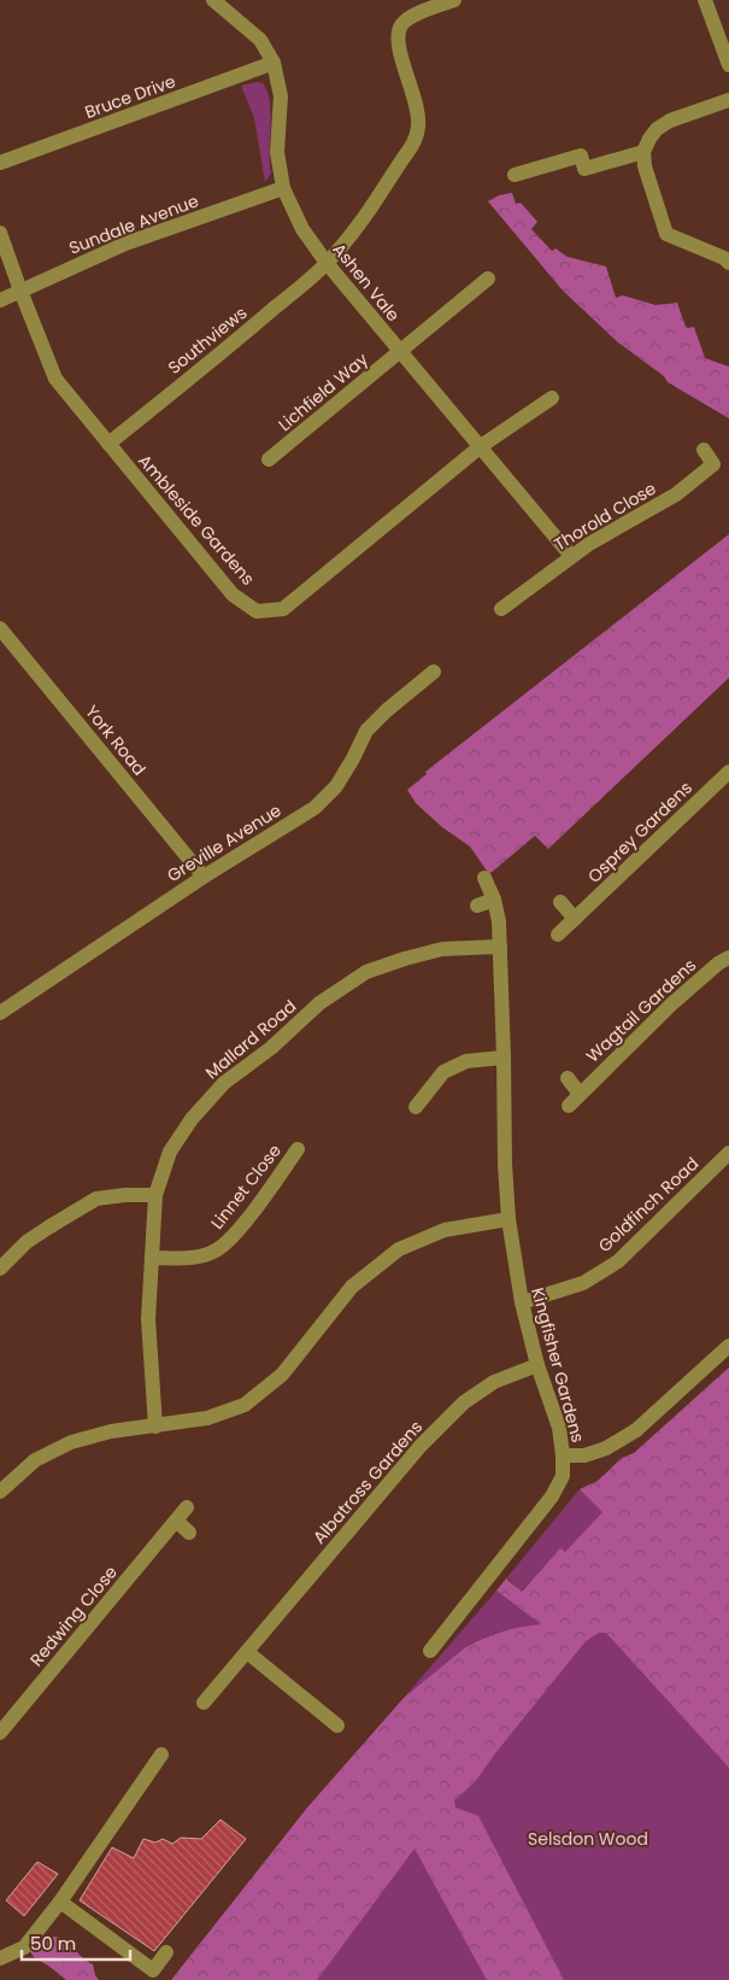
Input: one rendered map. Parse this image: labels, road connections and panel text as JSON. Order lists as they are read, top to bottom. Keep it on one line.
{"streets":{"street":["Bruce Drive","Sundale Avenue","Ashen Vale","Southviews","Lichfield Way","Thorold Close","Ambleside Gardens","York Road","Osprey Gardens","Greville Avenue","Wagtail Gardens","Mallard Road","Linnet Close","Goldfinch Road","Kingfisher Gardens","Albatross Gardens","Redwing Close"]},"crossings":[["Bruce Drive","Ashen Vale"],["Sundale Avenue","Ashen Vale"],["Sundale Avenue","Ambleside Gardens"],["Ashen Vale","Southviews"],["Ashen Vale","Lichfield Way"],["Ashen Vale","Thorold Close"],["Ashen Vale","Ambleside Gardens"],["Southviews","Ambleside Gardens"],["York Road","Greville Avenue"],["Mallard Road","Linnet Close"],["Mallard Road","Kingfisher Gardens"],["Goldfinch Road","Kingfisher Gardens"],["Kingfisher Gardens","Albatross Gardens"]],"parks":["Selsdon Wood"],"scale_bar":"50 m"}
